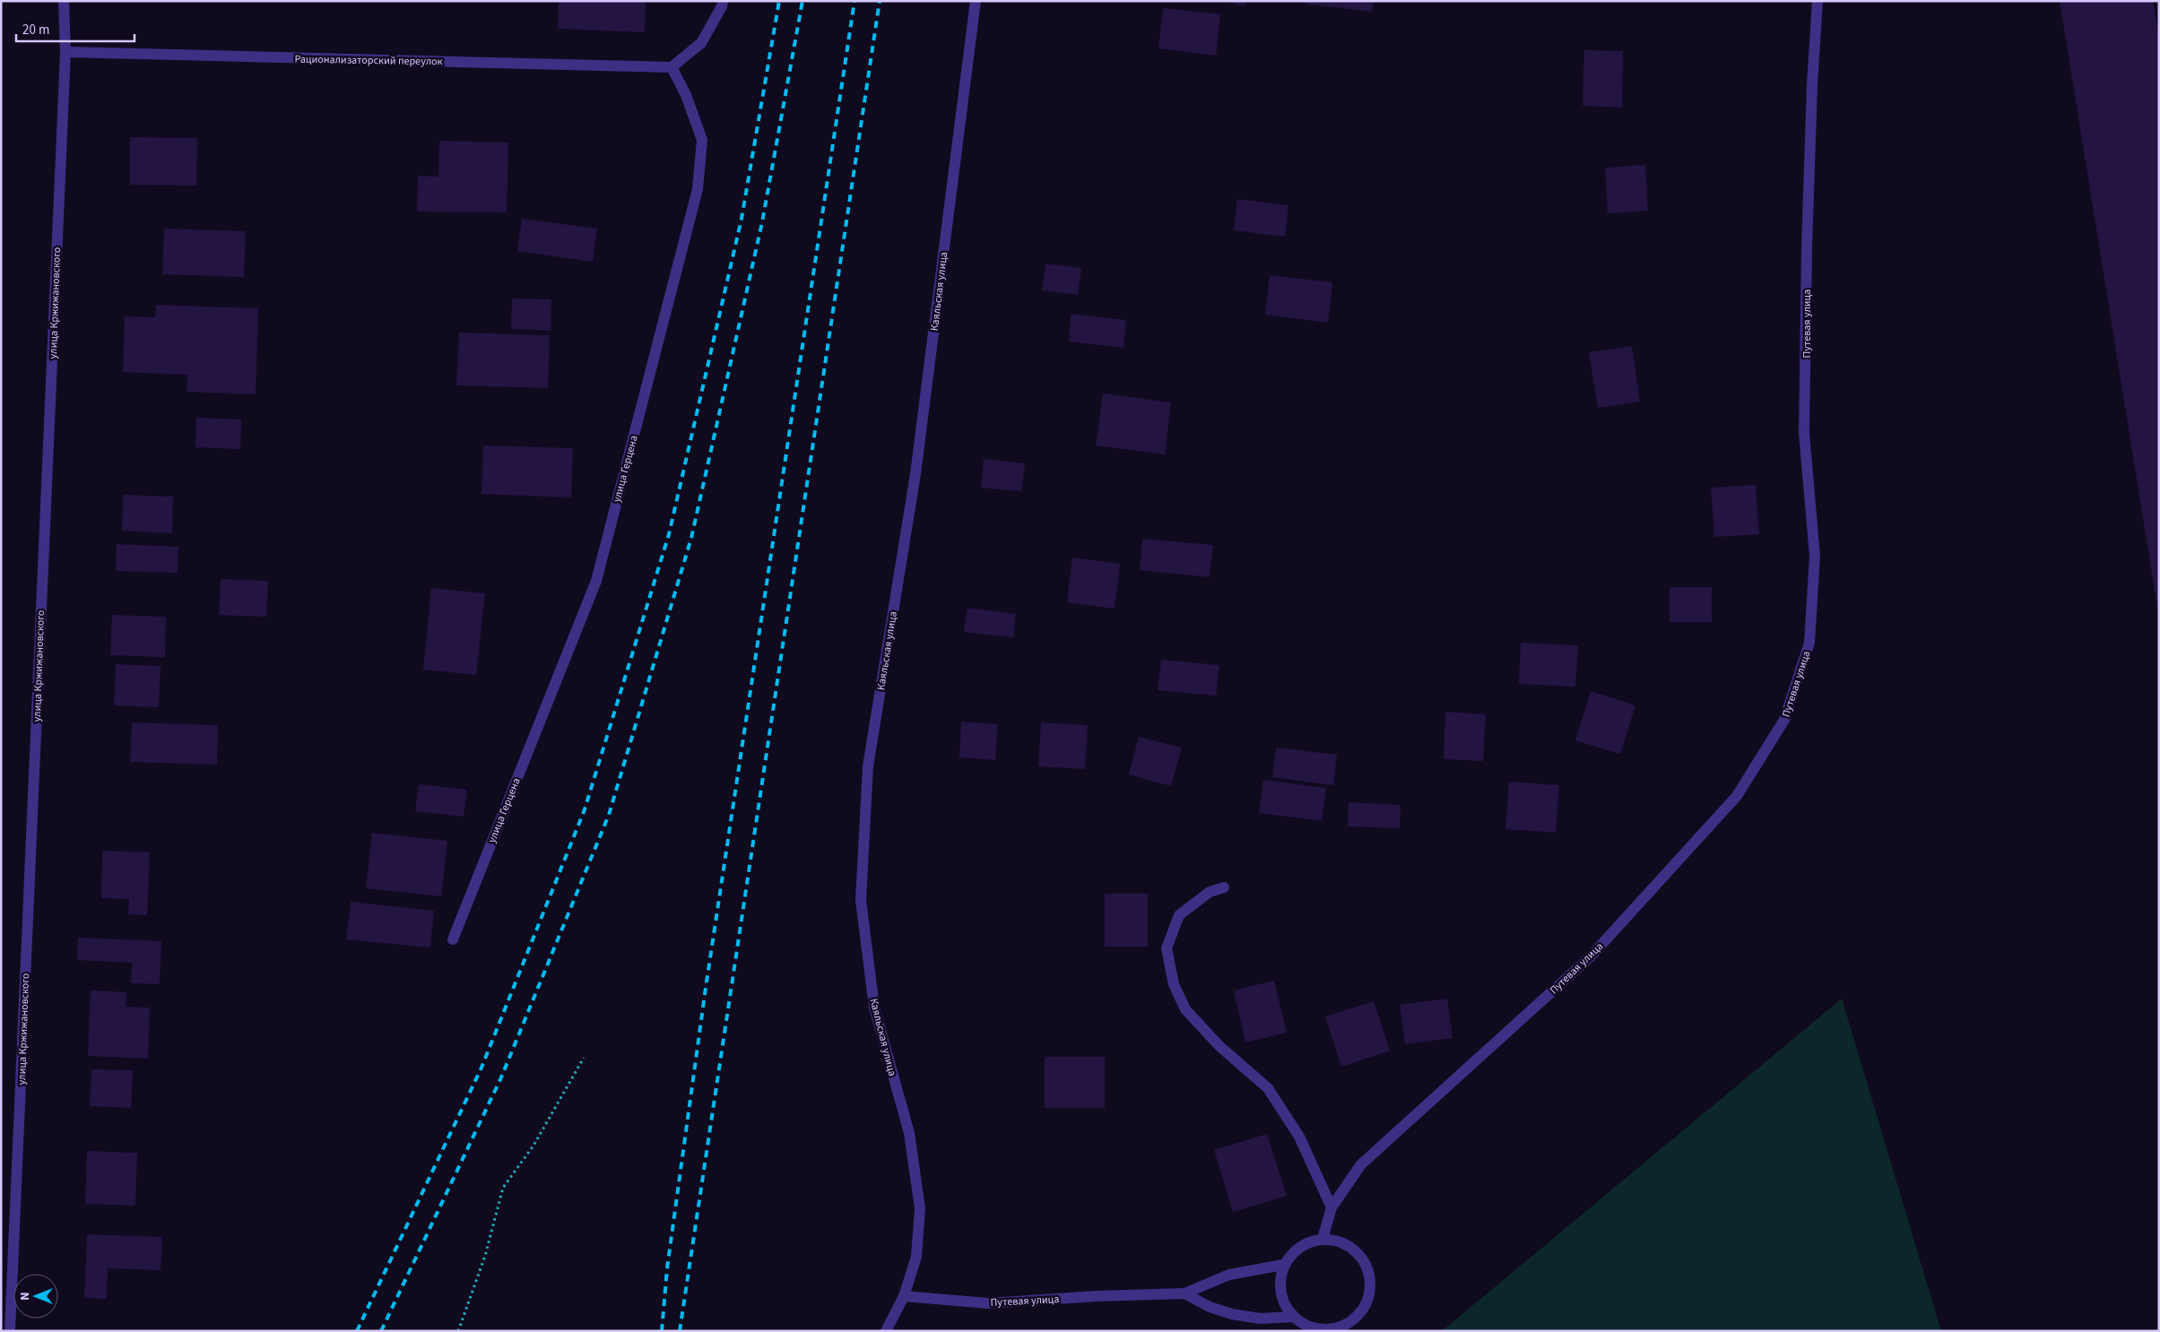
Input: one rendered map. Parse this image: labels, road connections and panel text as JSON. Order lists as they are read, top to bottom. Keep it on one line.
{"streets":{"street":["Рационализаторский переулок","Каяльская улица","улица Кржижановского","Путевая улица","улица Герцена"]},"crossings":[["Рационализаторский переулок","улица Кржижановского"],["Рационализаторский переулок","улица Герцена"],["Каяльская улица","Путевая улица"]],"scale_bar":"20 m","north":"left"}
